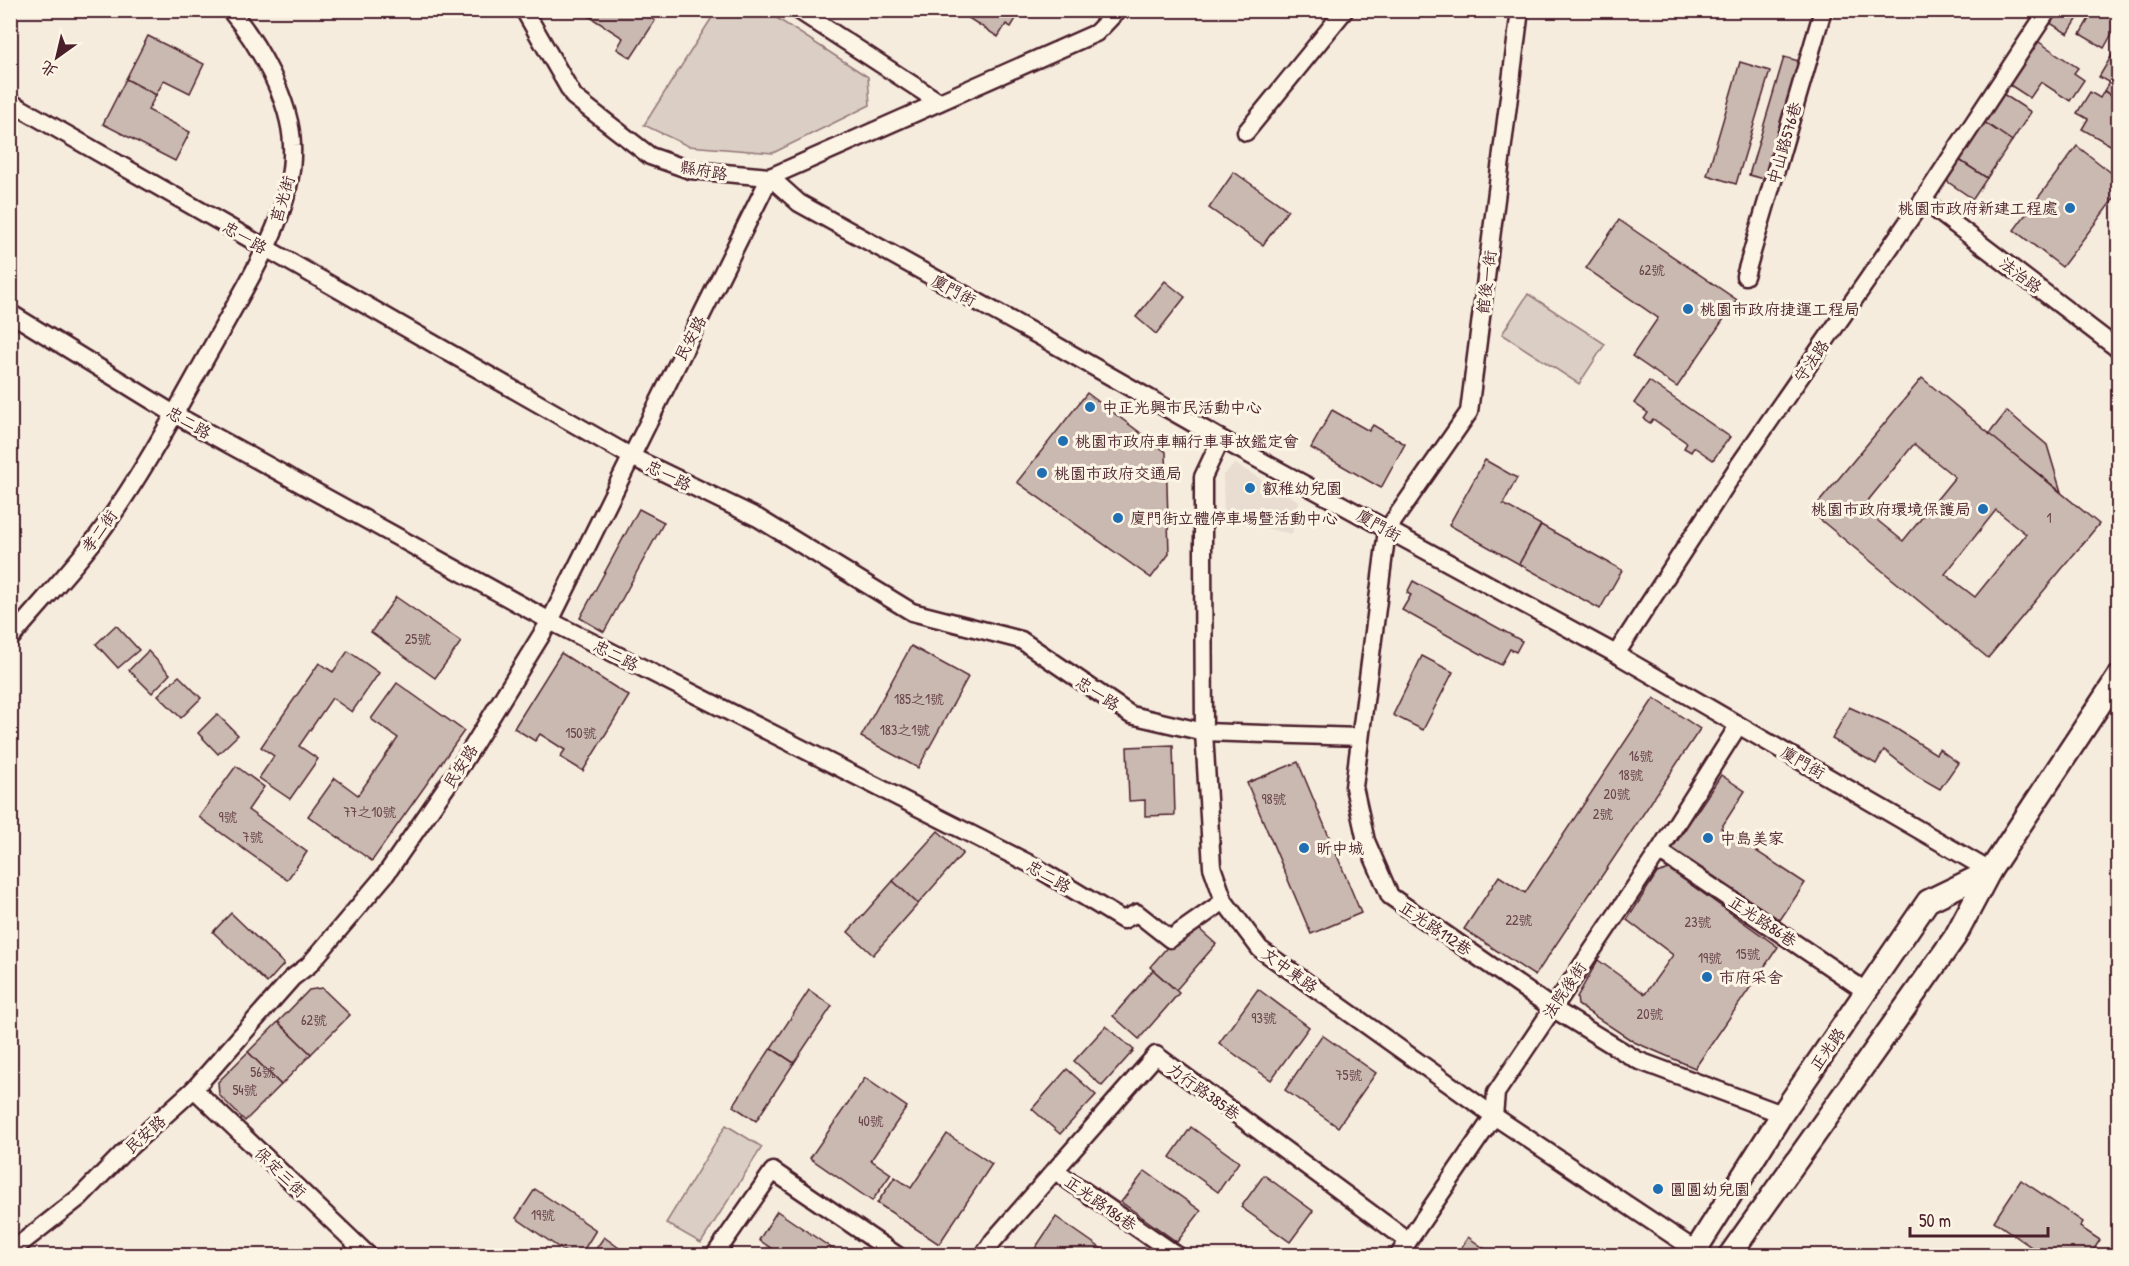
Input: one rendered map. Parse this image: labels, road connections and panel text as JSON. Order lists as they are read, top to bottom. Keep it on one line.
{"streets":{"street":["中山路576巷","縣府路","莒光街","忠一路","法治路","館後一街","廈門街","民安路","守法路","忠二路","孝二街","正光路86巷","正光路112巷","文中東路","法院後街","正光路","力行路385巷","保定三街","正光路186巷"]},"crossings":[["縣府路","廈門街"],["縣府路","民安路"],["莒光街","忠一路"],["莒光街","忠二路"],["莒光街","孝二街"],["忠一路","民安路"],["忠一路","正光路112巷"],["忠一路","文中東路"],["法治路","守法路"],["館後一街","廈門街"],["館後一街","正光路112巷"],["廈門街","民安路"],["廈門街","守法路"],["廈門街","正光路112巷"],["廈門街","文中東路"],["廈門街","法院後街"],["廈門街","正光路"],["民安路","忠二路"],["民安路","保定三街"],["忠二路","孝二街"],["忠二路","文中東路"],["正光路86巷","法院後街"],["正光路86巷","正光路"],["正光路112巷","法院後街"],["正光路112巷","正光路"],["文中東路","法院後街"],["文中東路","正光路"],["法院後街","力行路385巷"],["力行路385巷","正光路186巷"]],"places":["桃園市政府新建工程處","桃園市政府捷運工程局","中正光興市民活動中心","桃園市政府車輛行車事故鑑定會","桃園市政府交通局","叡稚幼兒園","桃園市政府環境保護局","廈門街立體停車場暨活動中心","中島美家","昕中城","市府采舍","圓圓幼兒園"],"house_numbers":["62號","1","25號","185之1號","183之1號","150號","16號","18號","20號","98號","77之10號","2號","9號","7號","22號","23號","15號","19號","20號","93號","62號","56號","75號","54號","40號","19號"],"scale_bar":"50 m","north":"bottom left"}
